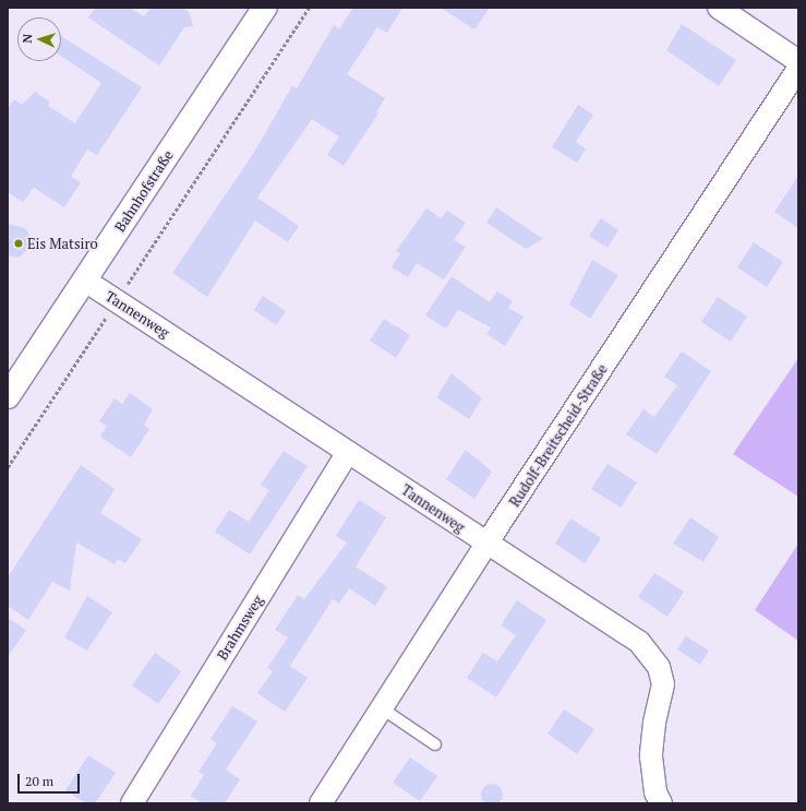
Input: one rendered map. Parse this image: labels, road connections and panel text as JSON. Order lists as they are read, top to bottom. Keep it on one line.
{"streets":{"main road":["Bahnhofstraße"],"street":["Tannenweg","Rudolf-Breitscheid-Straße","Brahmsweg"]},"crossings":[["Bahnhofstraße","Tannenweg"],["Tannenweg","Rudolf-Breitscheid-Straße"],["Tannenweg","Brahmsweg"]],"places":["Eis Matsiro"],"scale_bar":"20 m","north":"left"}
